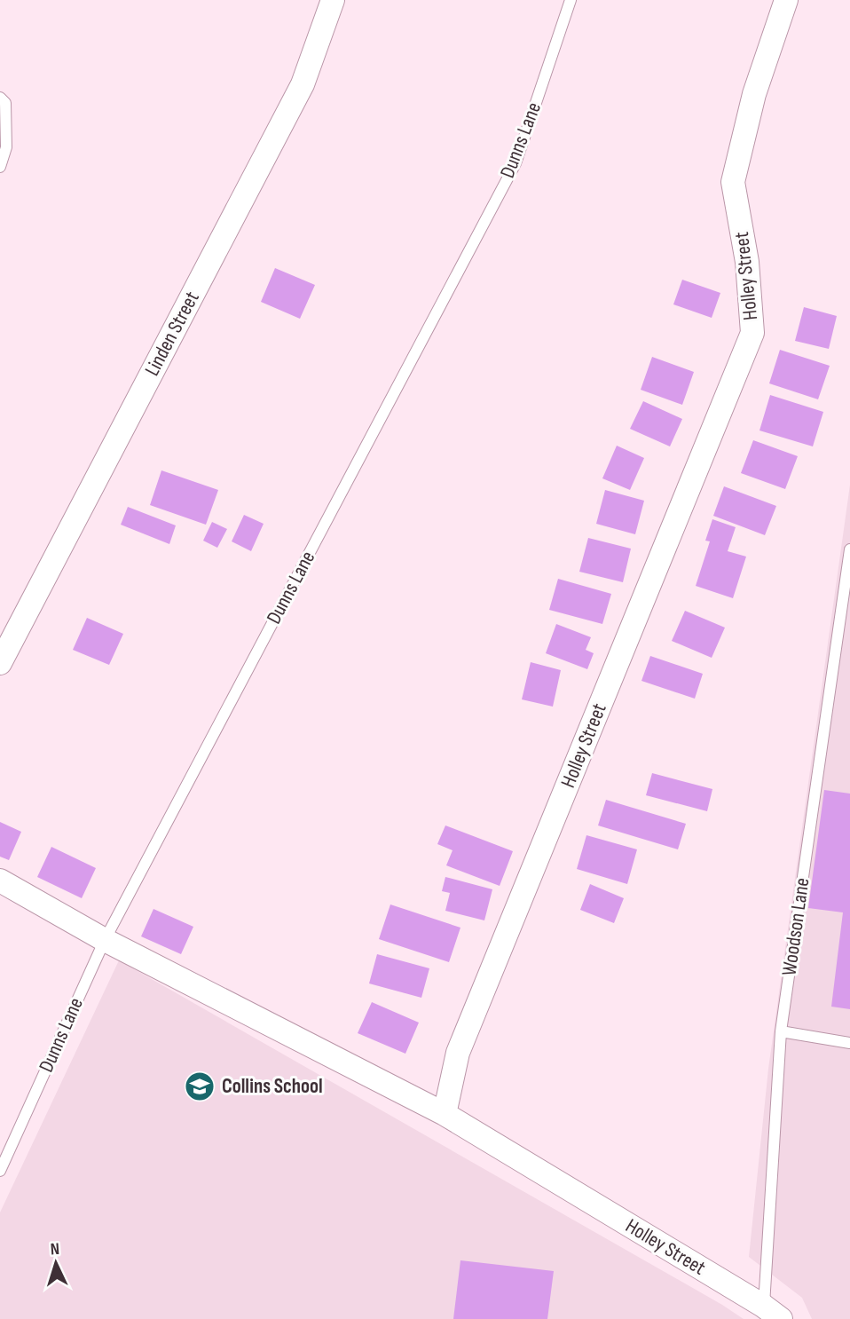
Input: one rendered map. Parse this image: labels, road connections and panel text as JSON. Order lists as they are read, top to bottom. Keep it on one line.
{"streets":{"street":["Holley Street","Linden Street"],"lane":["Dunns Lane","Woodson Lane"]},"crossings":[["Holley Street","Woodson Lane"]],"places":{"school or university":["Collins School"]},"north":"top"}
